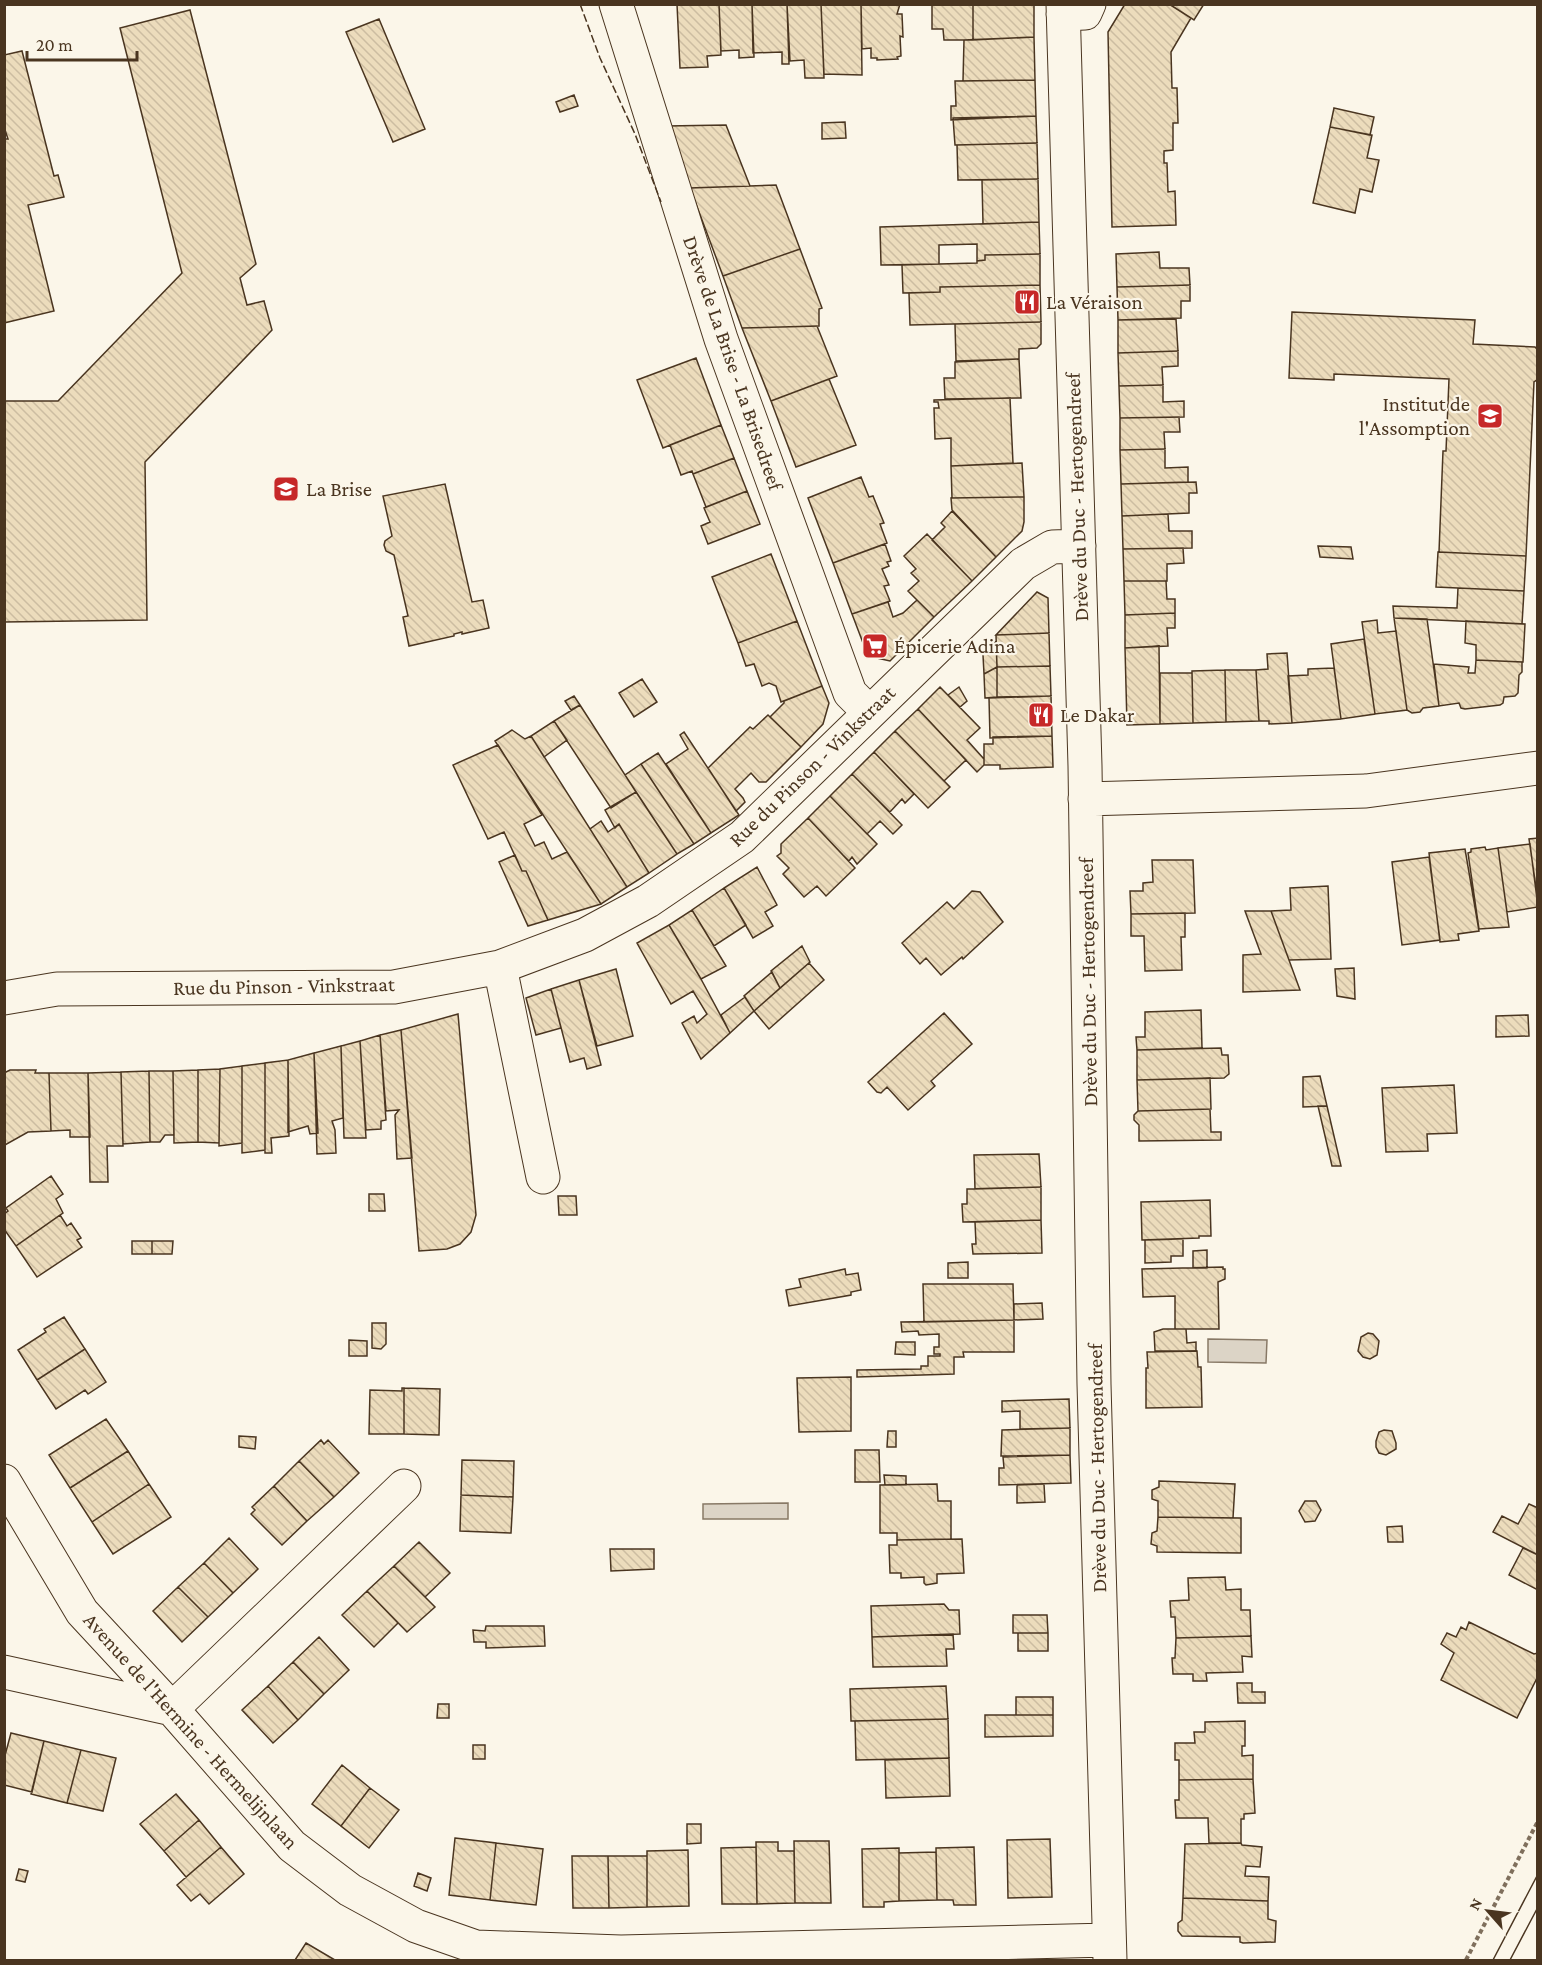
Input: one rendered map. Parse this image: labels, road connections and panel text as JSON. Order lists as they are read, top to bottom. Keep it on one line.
{"streets":{"street":["Drève de La Brise - La Brisedreef","Drève du Duc - Hertogendreef","Rue du Pinson - Vinkstraat","Avenue de l'Hermine - Hermelijnlaan"]},"crossings":[["Drève de La Brise - La Brisedreef","Rue du Pinson - Vinkstraat"],["Drève du Duc - Hertogendreef","Rue du Pinson - Vinkstraat"],["Drève du Duc - Hertogendreef","Avenue de l'Hermine - Hermelijnlaan"]],"places":{"restaurant":["La Véraison","Le Dakar"],"school or university":["Institut de l'Assomption","La Brise"],"supermarket":["Épicerie Adina"]},"scale_bar":"20 m","north":"top left"}
